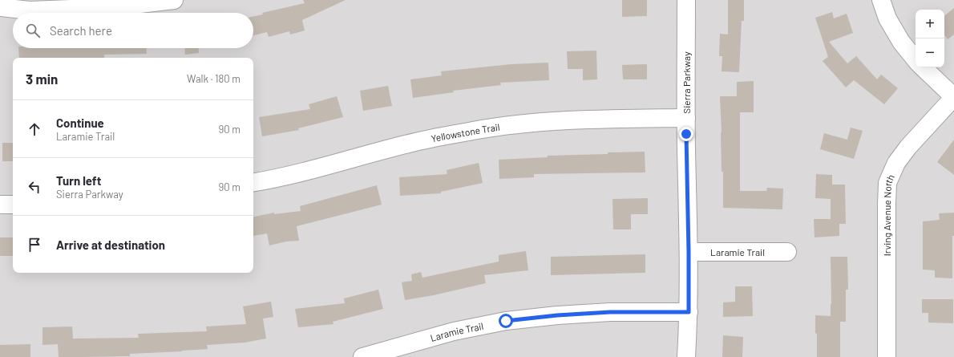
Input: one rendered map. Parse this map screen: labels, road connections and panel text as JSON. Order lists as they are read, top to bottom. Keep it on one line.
{"streets":{"street":["Sierra Parkway","Yellowstone Trail","Irving Avenue North","Laramie Trail"]},"crossings":[["Sierra Parkway","Yellowstone Trail"],["Sierra Parkway","Laramie Trail"]],"page":{"map_buttons":["+","−"],"search":"Search here","heading":["3 min","Walk · 180 m"],"list":[["Continue","Laramie Trail","90 m"],["Turn left","Sierra Parkway","90 m"],"Arrive at destination"]}}
